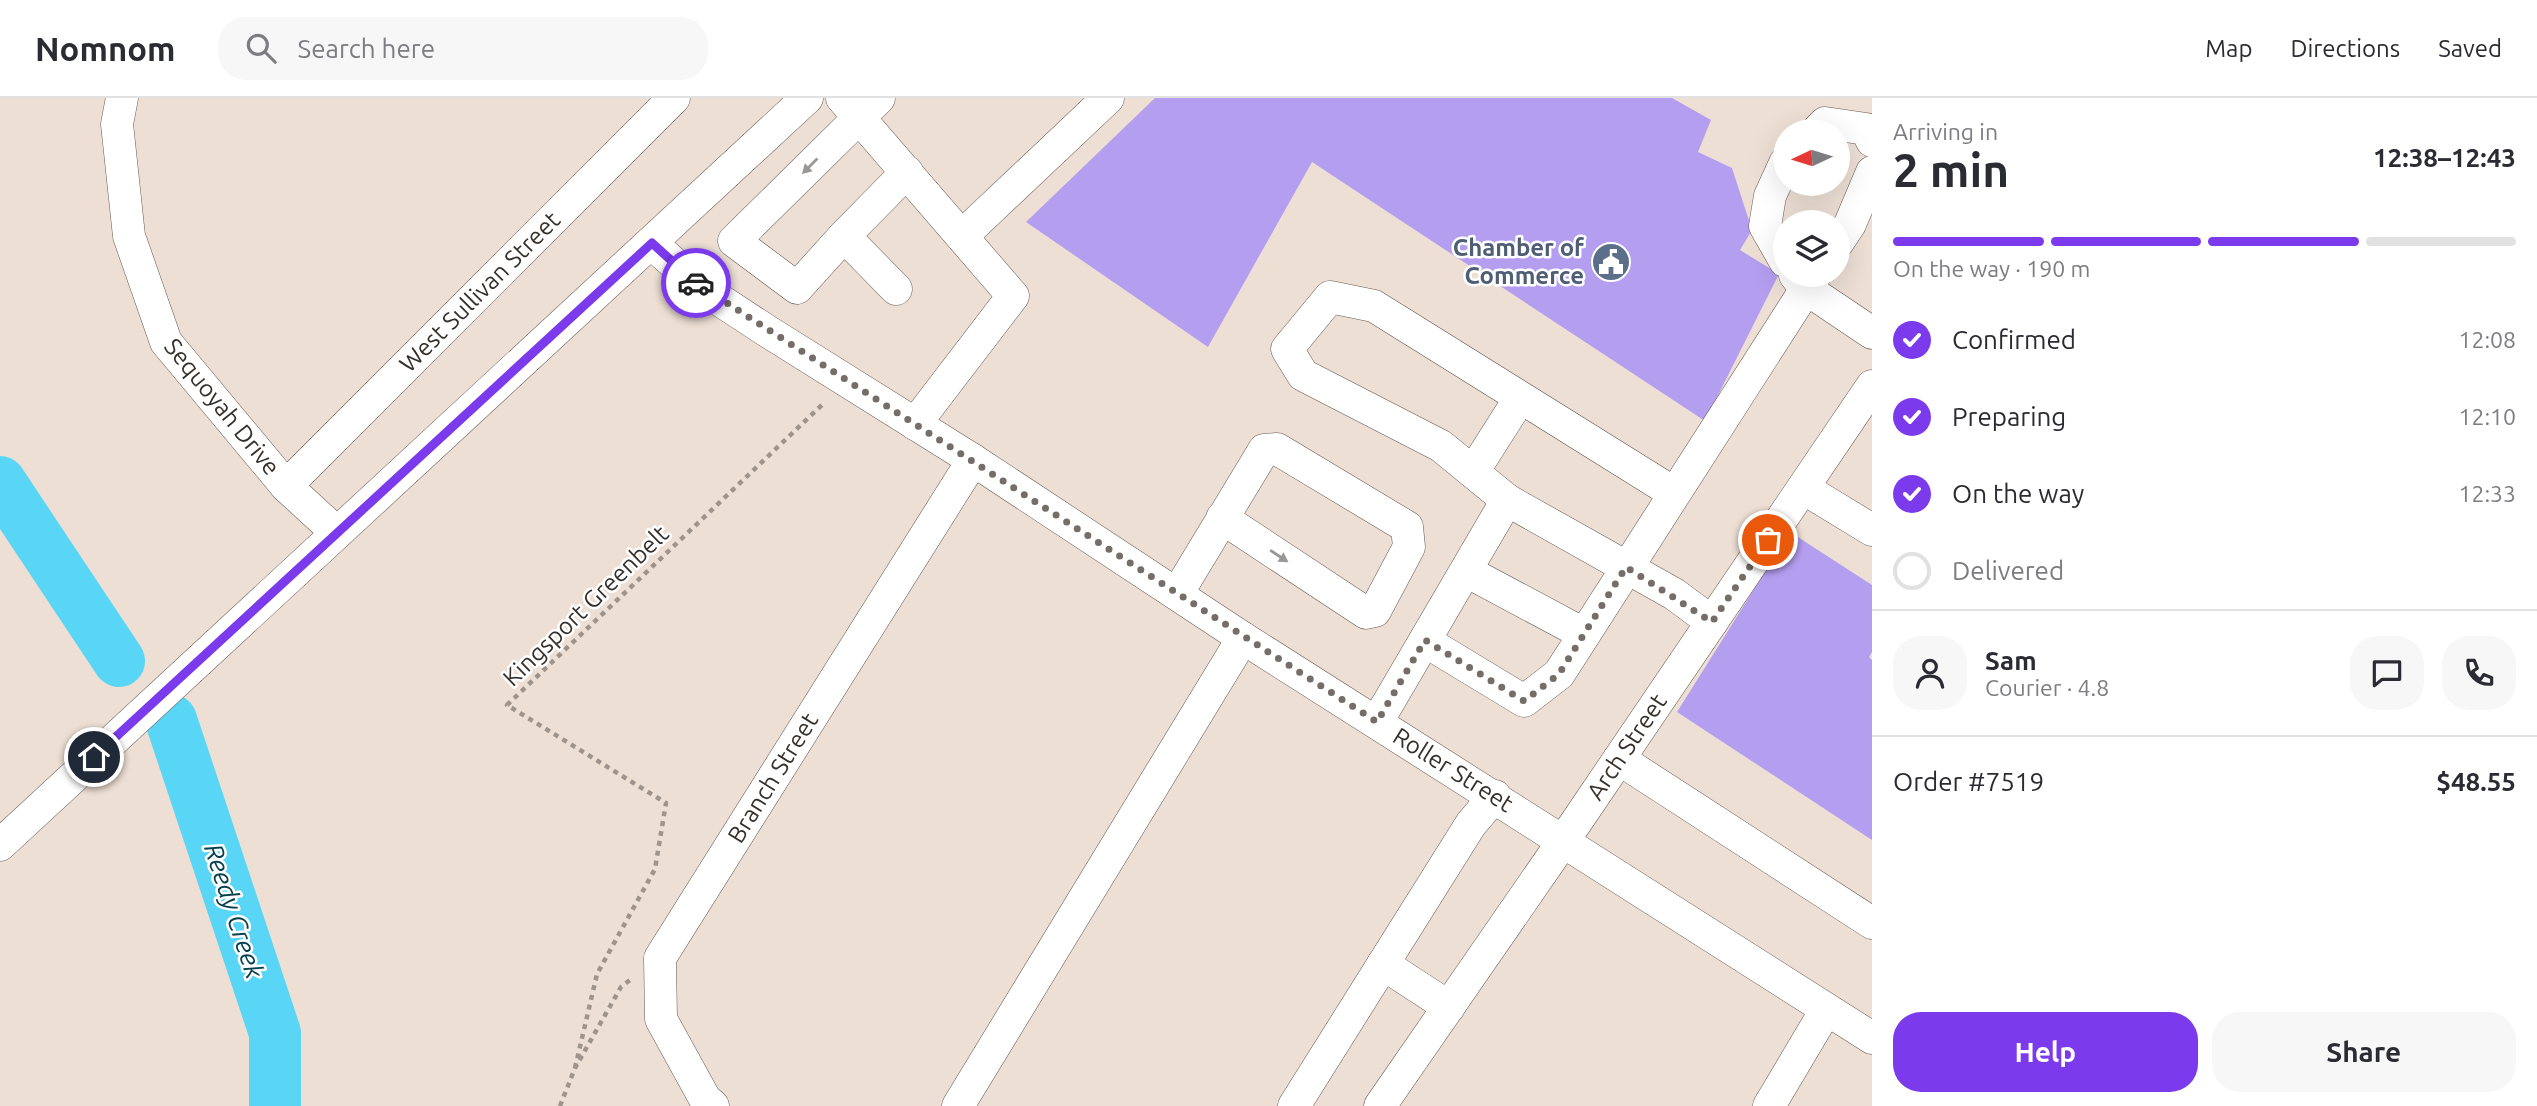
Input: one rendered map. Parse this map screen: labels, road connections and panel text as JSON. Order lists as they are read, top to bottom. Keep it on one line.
{"streets":{"street":["West Sullivan Street","Sequoyah Drive","Arch Street","Roller Street","Branch Street"],"path":["Kingsport Greenbelt"]},"crossings":[["West Sullivan Street","Sequoyah Drive"],["Kingsport Greenbelt","Roller Street"],["Arch Street","Roller Street"],["Roller Street","Branch Street"]],"water":["Reedy Creek"],"places":{"public building":["Chamber of Commerce"]},"north":"left","page":{"header":"Nomnom","search":"Search here","nav":["Map","Directions","Saved"],"heading":["2 min","Arriving in","12:38–12:43"],"panel":["Sam","Courier · 4.8","Order #7519","$48.55"],"bar":"On the way · 190 m","list":[["Confirmed","12:08"],["Preparing","12:10"],["On the way","12:33"],"Delivered"],"buttons":["Help","Share"]}}
